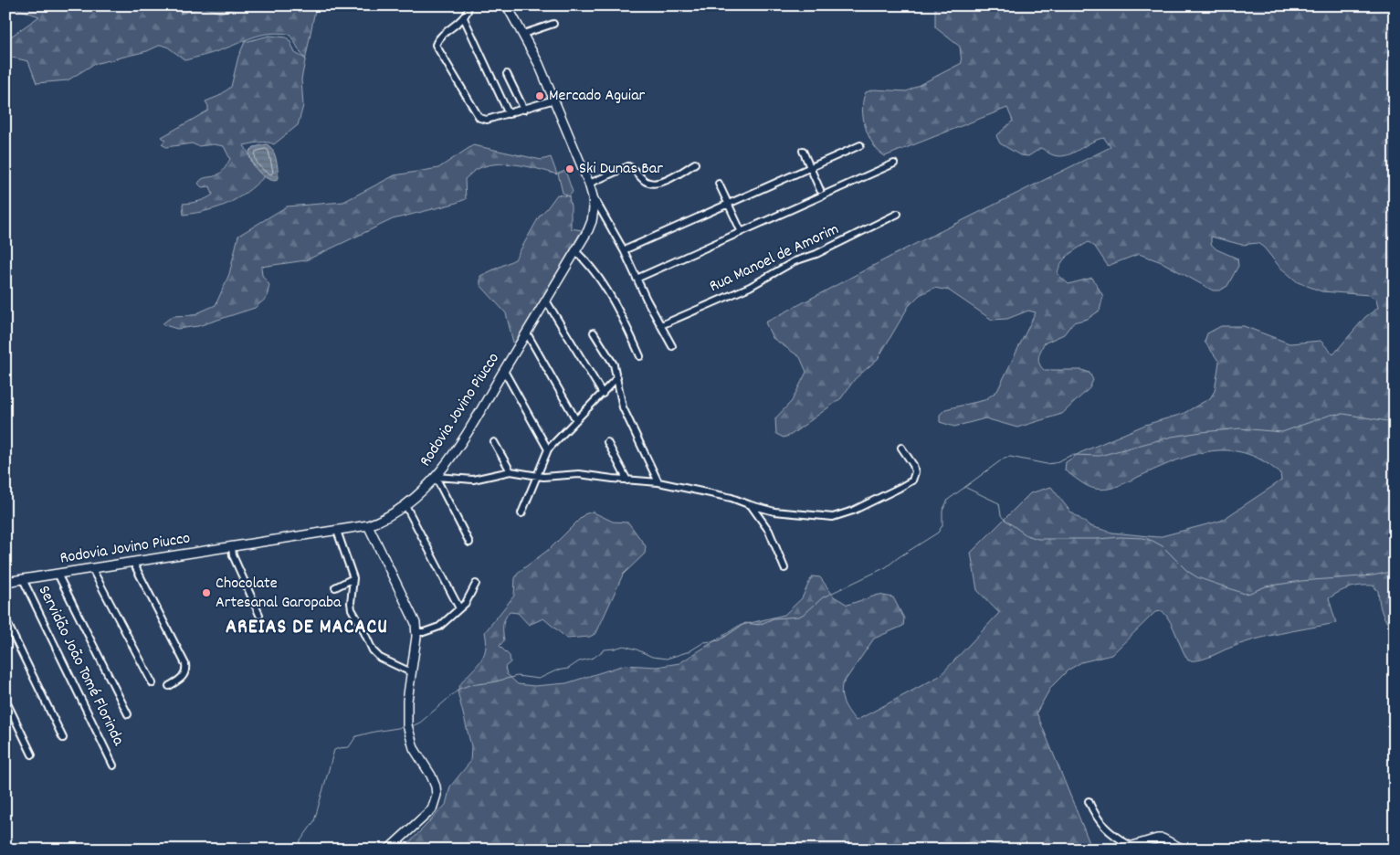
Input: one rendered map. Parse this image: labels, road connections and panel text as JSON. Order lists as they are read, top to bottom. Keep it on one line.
{"streets":{"main road":["Rodovia Jovino Piucco"],"street":["Rua Manoel de Amorim","Servidão João Tomé Florinda"]},"crossings":[["Rodovia Jovino Piucco","Servidão João Tomé Florinda"]],"districts":["AREIAS DE MACACU"],"places":["Mercado Aguiar","Ski Dunas Bar","Chocolate Artesanal Garopaba"]}
